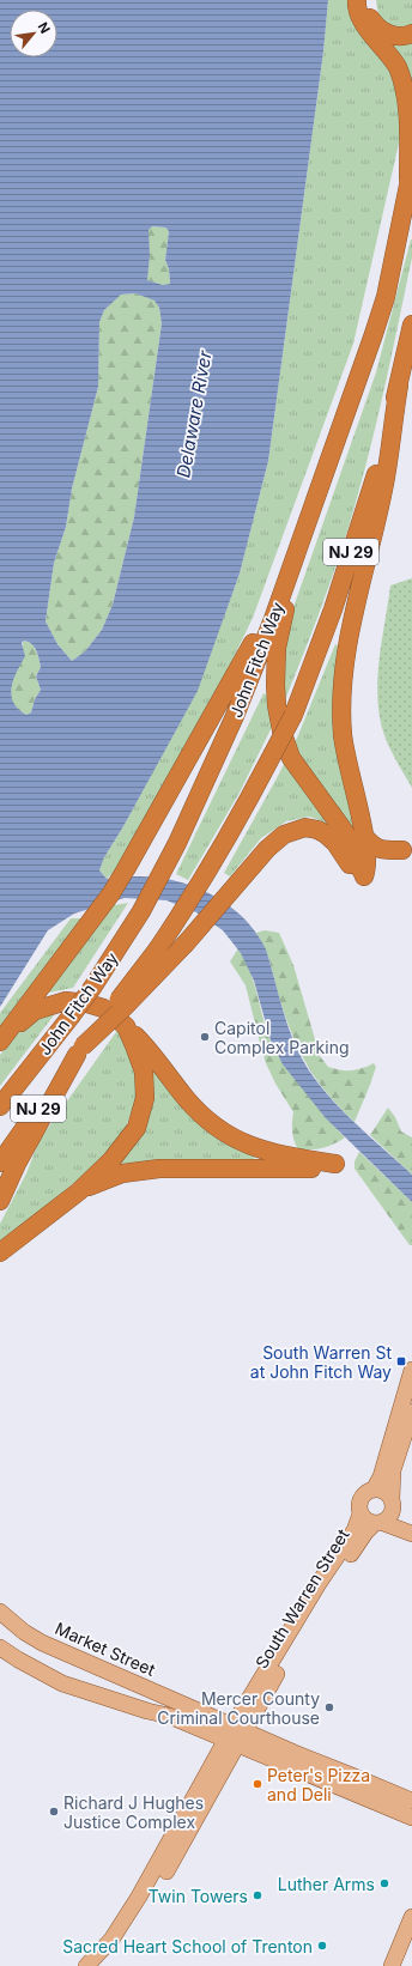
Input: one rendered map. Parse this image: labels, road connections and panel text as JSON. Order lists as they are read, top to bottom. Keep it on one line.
{"streets":{"highway":["NJ 29","John Fitch Way"],"main road":["South Warren Street","Market Street"]},"crossings":[["South Warren Street","Market Street"]],"water":["Delaware River"],"places":{"other":["Capitol Complex Parking","Mercer County Criminal Courthouse","Peter's Pizza and Deli","Richard J Hughes Justice Complex","Luther Arms","Twin Towers","Sacred Heart School of Trenton"],"transit":["South Warren St at John Fitch Way"]},"north":"top right"}
